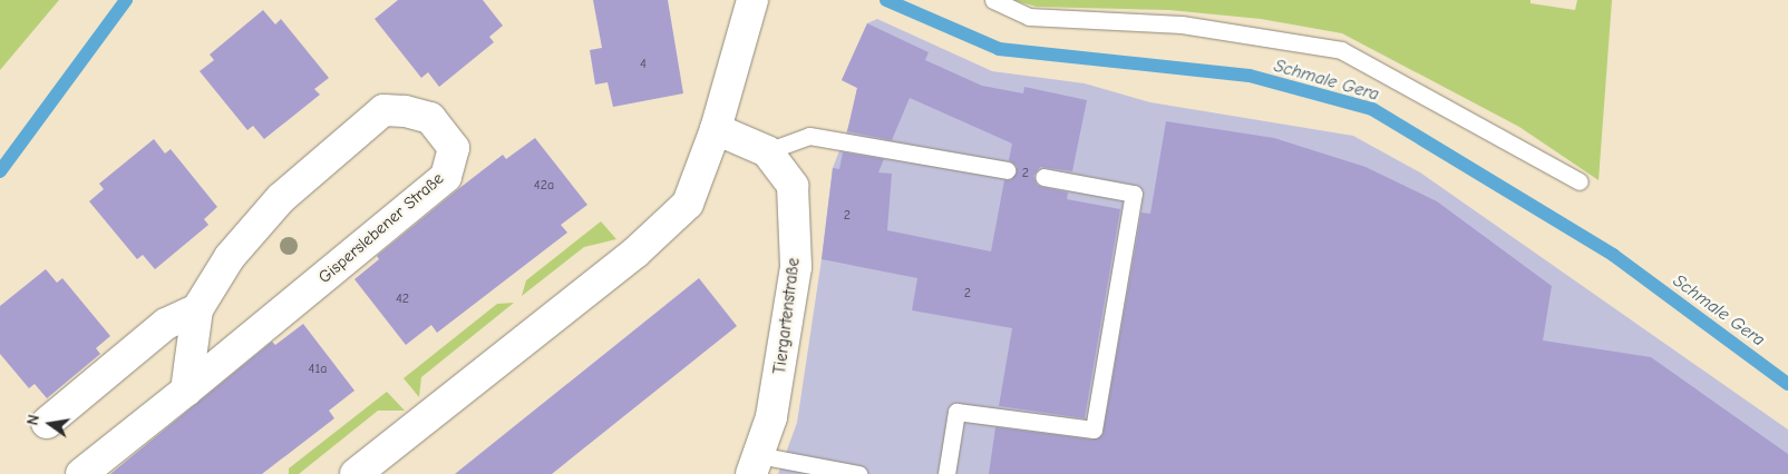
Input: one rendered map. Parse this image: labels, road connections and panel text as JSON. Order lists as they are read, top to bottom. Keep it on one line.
{"streets":{"street":["Gisperslebener Straße","Tiergartenstraße"]},"water":["Schmale Gera"],"house_numbers":["4","2","42a","2","2","42","41a"],"north":"left"}
